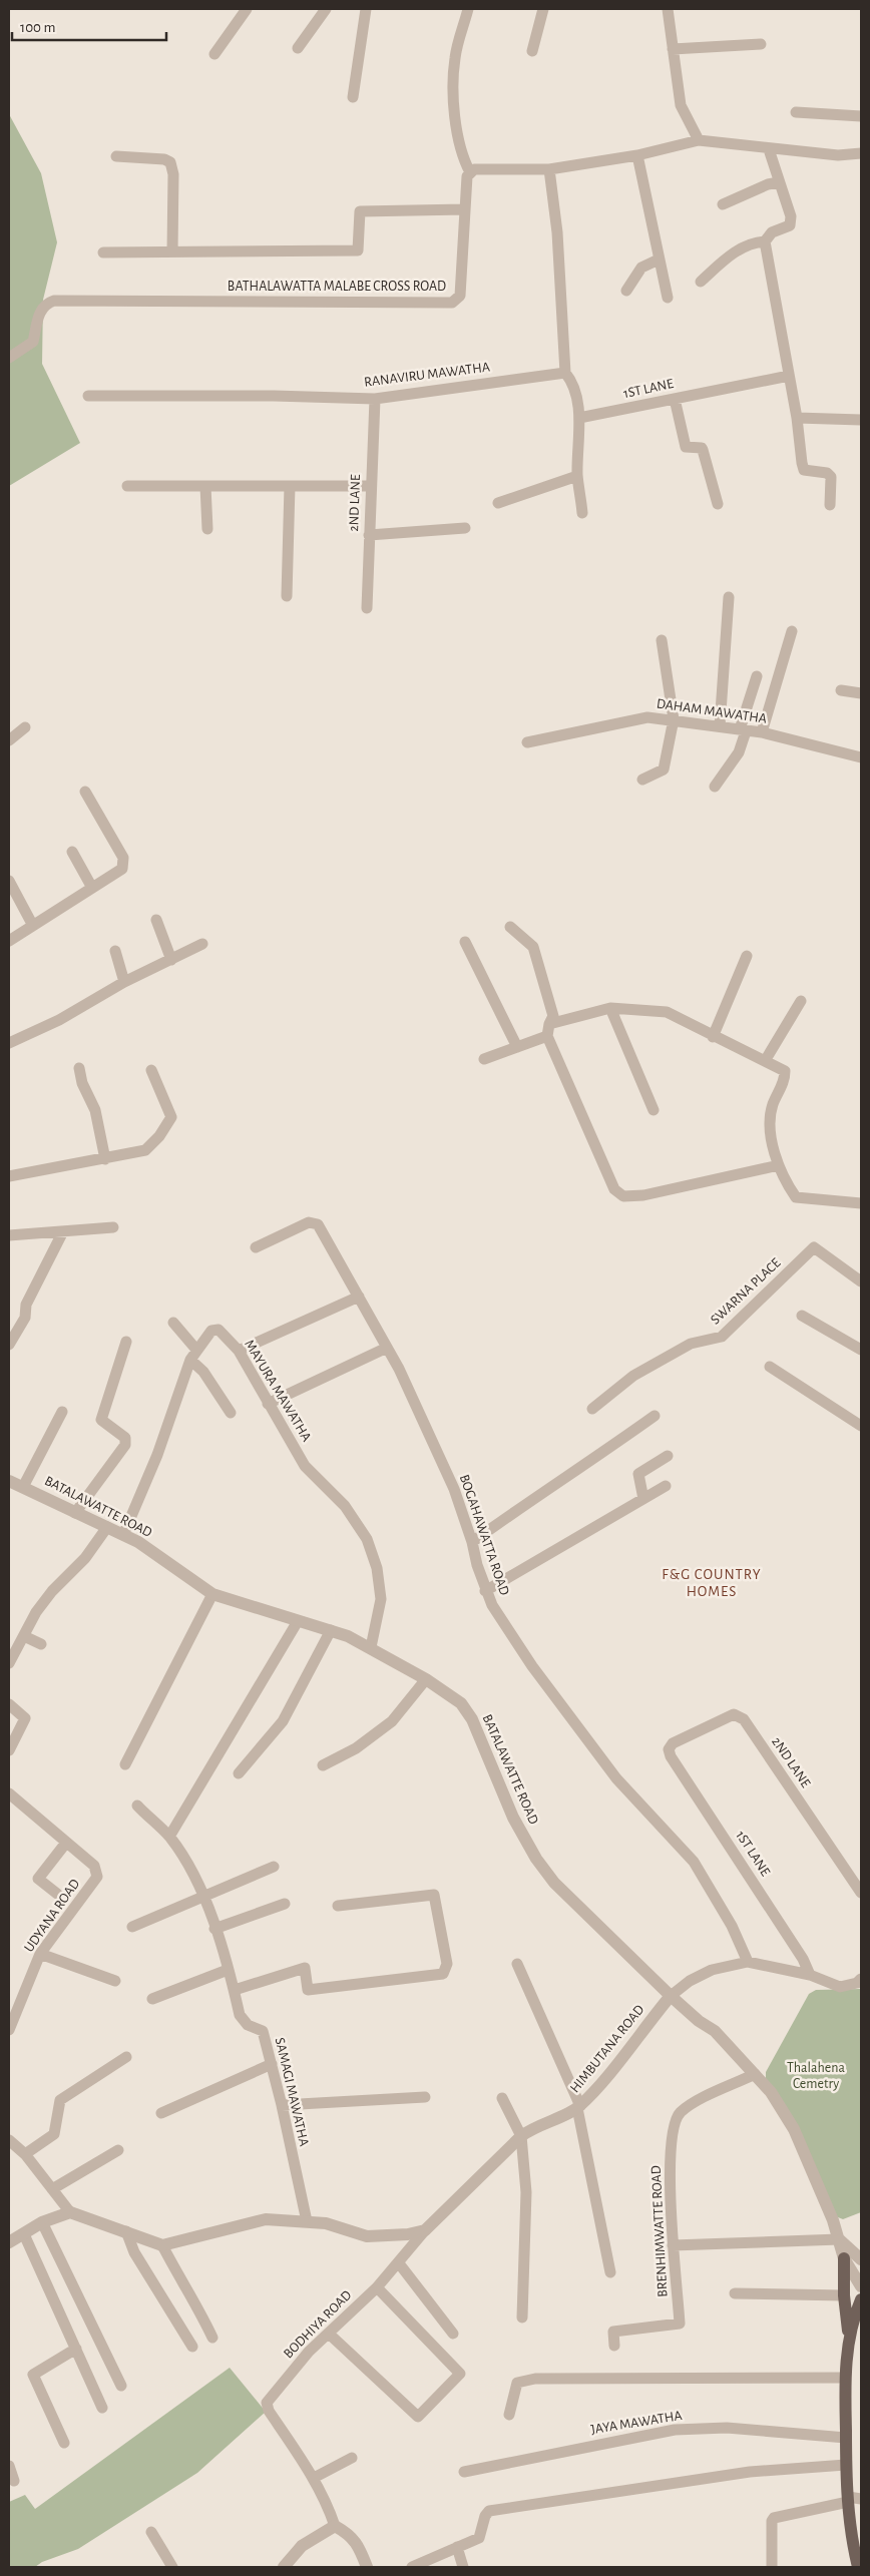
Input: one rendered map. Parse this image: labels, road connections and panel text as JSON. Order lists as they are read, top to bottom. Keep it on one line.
{"streets":{"street":["BATHALAWATTA MALABE CROSS ROAD","RANAVIRU MAWATHA","1ST LANE","2ND LANE","DAHAM MAWATHA","SWARNA PLACE","MAYURA MAWATHA","BATALAWATTE ROAD","BOGAHAWATTA ROAD","UDYANA ROAD","HIMBUTANA ROAD","SAMAGI MAWATHA","BRENHIMWATTE ROAD","BODHIYA ROAD","JAYA MAWATHA"]},"crossings":[["RANAVIRU MAWATHA","2ND LANE"],["1ST LANE","2ND LANE"],["MAYURA MAWATHA","BATALAWATTE ROAD"],["BATALAWATTE ROAD","HIMBUTANA ROAD"],["BATALAWATTE ROAD","BRENHIMWATTE ROAD"],["HIMBUTANA ROAD","BODHIYA ROAD"]],"districts":["F&G COUNTRY HOMES"],"parks":["Thalahena Cemetry"],"scale_bar":"100 m"}
